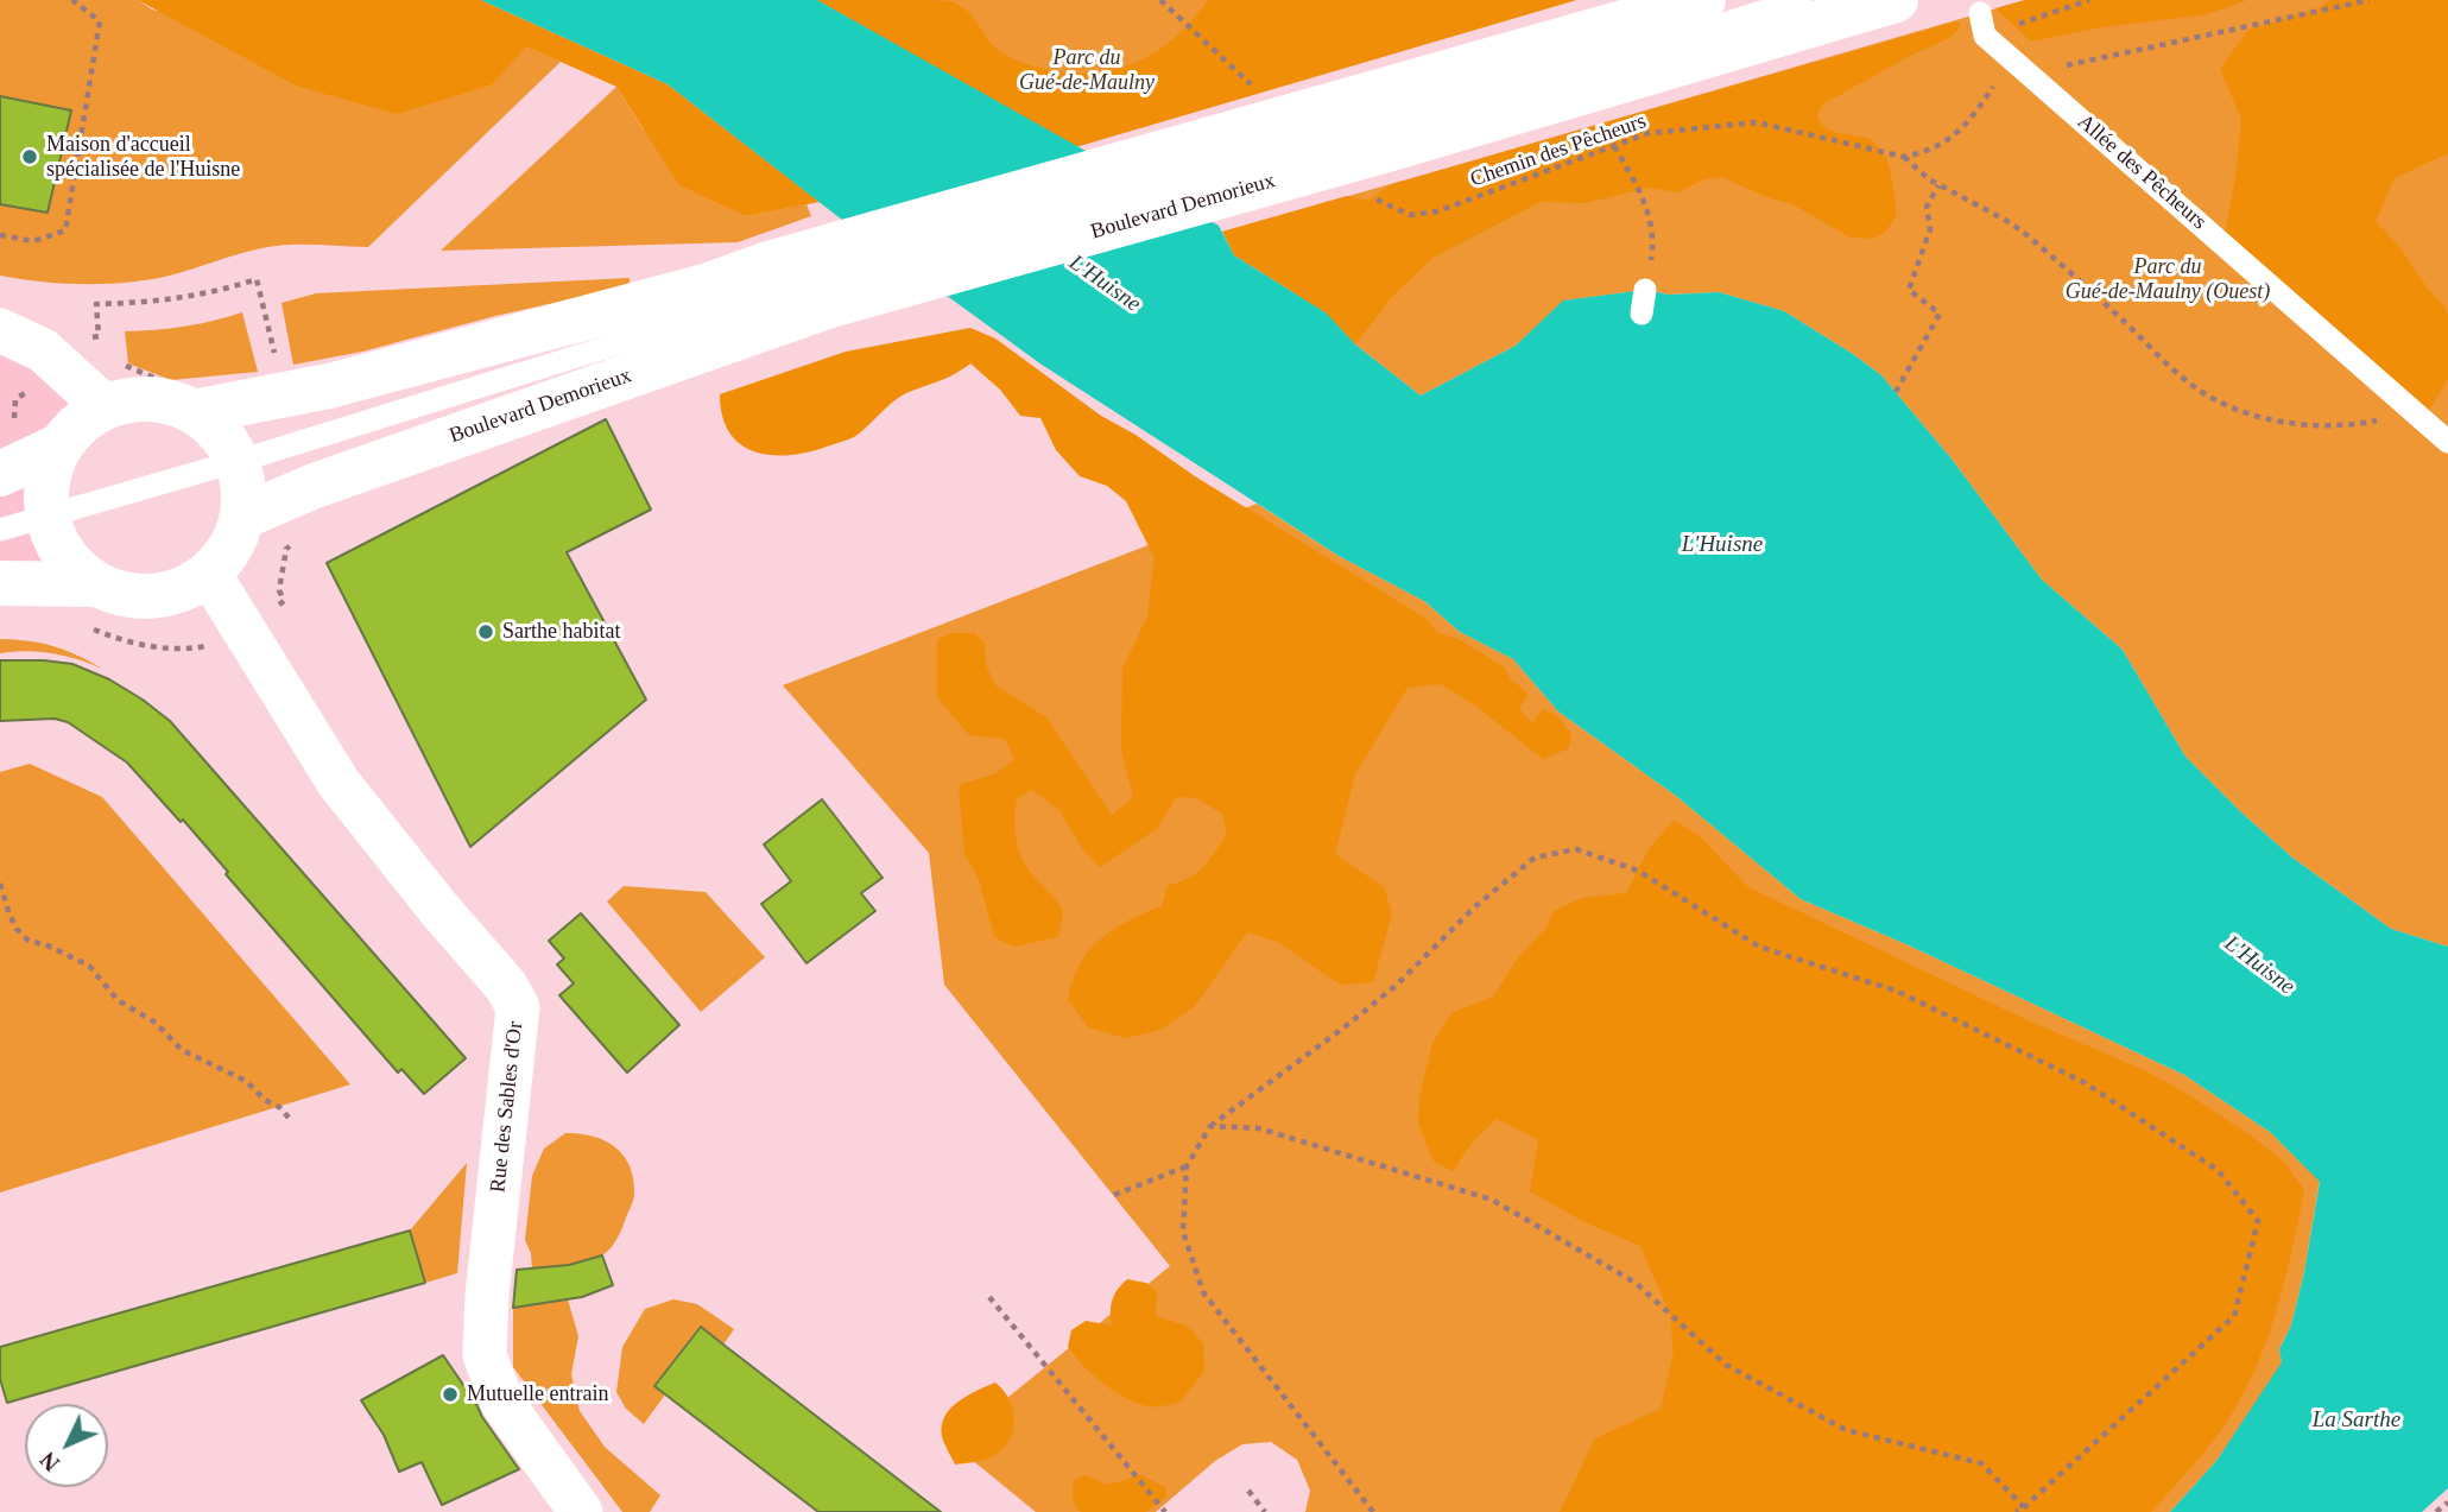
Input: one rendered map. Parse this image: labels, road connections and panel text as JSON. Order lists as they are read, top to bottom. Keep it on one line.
{"streets":{"main road":["Boulevard Demorieux"],"street":["Rue des Sables d'Or"],"lane":["Allée des Pêcheurs"],"path":["Chemin des Pêcheurs"]},"crossings":[["Boulevard Demorieux","Rue des Sables d'Or"]],"water":["L'Huisne","La Sarthe"],"parks":["Parc du Gué-de-Maulny","Parc du Gué-de-Maulny (Ouest)"],"places":["Maison d'accueil spécialisée de l'Huisne","Sarthe habitat","Mutuelle entrain"],"north":"bottom left"}
